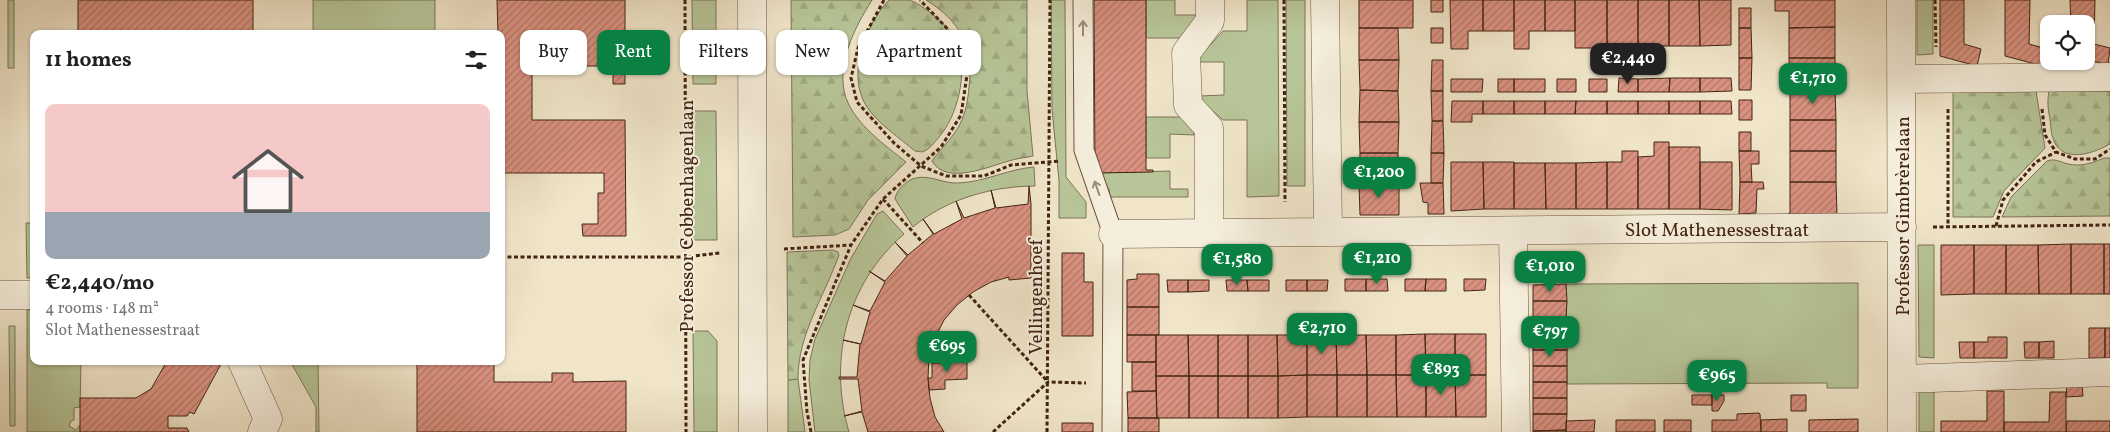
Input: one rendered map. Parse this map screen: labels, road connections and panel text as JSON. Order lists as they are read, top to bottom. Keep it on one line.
{"streets":{"street":["Professor Gimbrèrelaan","Slot Mathenessestraat"],"path":["Professor Cobbenhagenlaan","Vellingenhoef"]},"crossings":[["Professor Gimbrèrelaan","Slot Mathenessestraat"]],"page":{"chip":["Buy","Rent","Filters","New","Apartment"],"heading":"11 homes","price":["€2,440","€1,710","€1,200","€1,210","€1,580","€1,010","€2,710","€797","€695","€893","€965"],"list":[{"name":"€2,440/mo","note":"4 rooms · 148 m² · Slot Mathenessestraat"}]}}
